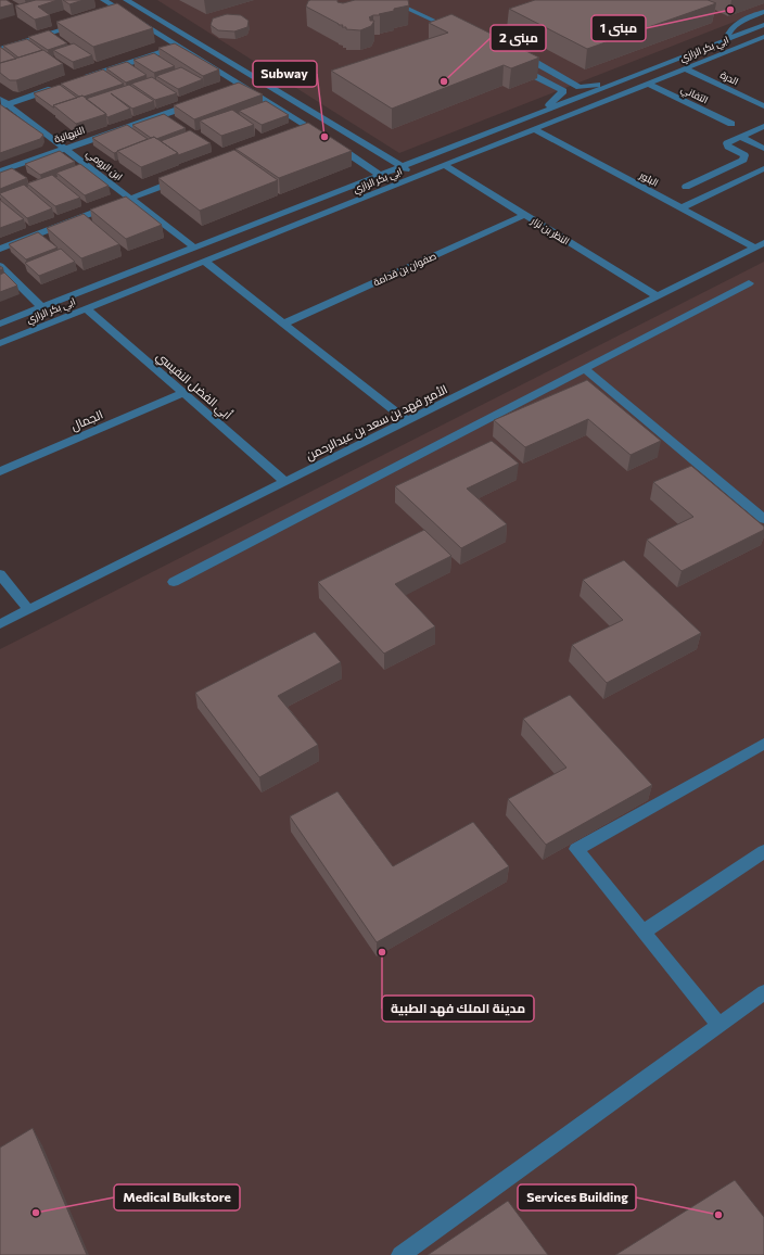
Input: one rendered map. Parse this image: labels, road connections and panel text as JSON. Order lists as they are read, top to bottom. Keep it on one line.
{"streets":{"street":["ابي بكر الرازي","الدرة","التفاني","النبهانية","ابن الرومي","البلور","النظر بن نزار","صفوان بن قدامة","أبي الفضل النفيسي","الجمال","الأمير فهد بن سعد بن عبدالرحمن"]},"crossings":[["ابي بكر الرازي","الدرة"],["ابي بكر الرازي","التفاني"],["ابي بكر الرازي","ابن الرومي"],["ابي بكر الرازي","البلور"],["ابي بكر الرازي","النظر بن نزار"],["ابي بكر الرازي","أبي الفضل النفيسي"],["النبهانية","ابن الرومي"],["البلور","الأمير فهد بن سعد بن عبدالرحمن"],["النظر بن نزار","صفوان بن قدامة"],["النظر بن نزار","الأمير فهد بن سعد بن عبدالرحمن"],["أبي الفضل النفيسي","الجمال"],["أبي الفضل النفيسي","الأمير فهد بن سعد بن عبدالرحمن"]],"places":["مبنى 1","مبنى 2","Subway","مدينة الملك فهد الطبية","Medical Bulkstore","Services Building"]}
